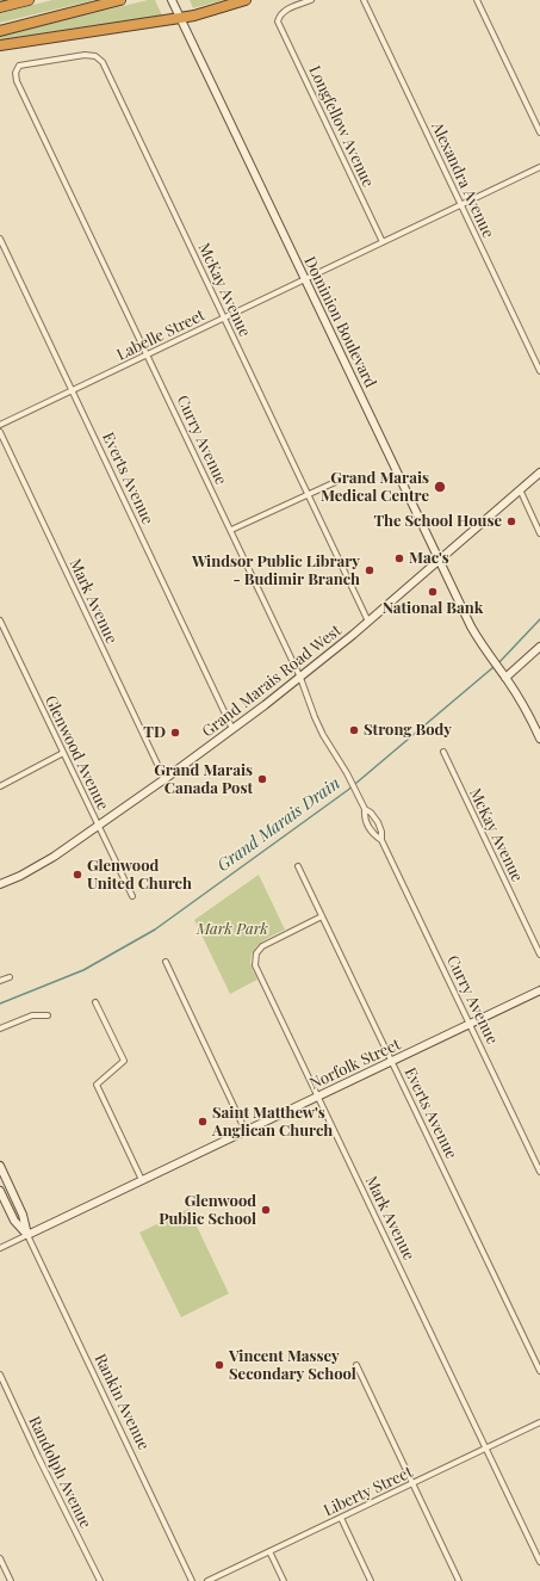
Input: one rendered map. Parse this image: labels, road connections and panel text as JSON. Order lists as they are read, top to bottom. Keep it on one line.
{"streets":{"street":["Longfellow Avenue","Alexandra Avenue","McKay Avenue","Dominion Boulevard","Labelle Street","Curry Avenue","Everts Avenue","Mark Avenue","Grand Marais Road West","Glenwood Avenue","Norfolk Street","Rankin Avenue","Randolph Avenue","Liberty Street"]},"crossings":[["Longfellow Avenue","Labelle Street"],["Alexandra Avenue","Labelle Street"],["McKay Avenue","Labelle Street"],["McKay Avenue","Curry Avenue"],["McKay Avenue","Grand Marais Road West"],["Dominion Boulevard","Labelle Street"],["Dominion Boulevard","Grand Marais Road West"],["Labelle Street","Curry Avenue"],["Labelle Street","Everts Avenue"],["Curry Avenue","Grand Marais Road West"],["Curry Avenue","Norfolk Street"],["Everts Avenue","Mark Avenue"],["Everts Avenue","Grand Marais Road West"],["Everts Avenue","Norfolk Street"],["Mark Avenue","Grand Marais Road West"],["Mark Avenue","Norfolk Street"],["Mark Avenue","Liberty Street"],["Grand Marais Road West","Glenwood Avenue"],["Norfolk Street","Rankin Avenue"]],"water":["Grand Marais Drain"],"parks":["Mark Park"],"places":["Grand Marais Medical Centre","The School House","Mac's","Windsor Public Library - Budimir Branch","National Bank","Strong Body","TD","Grand Marais Canada Post","Glenwood United Church","Saint Matthew's Anglican Church","Glenwood Public School","Vincent Massey Secondary School"]}
